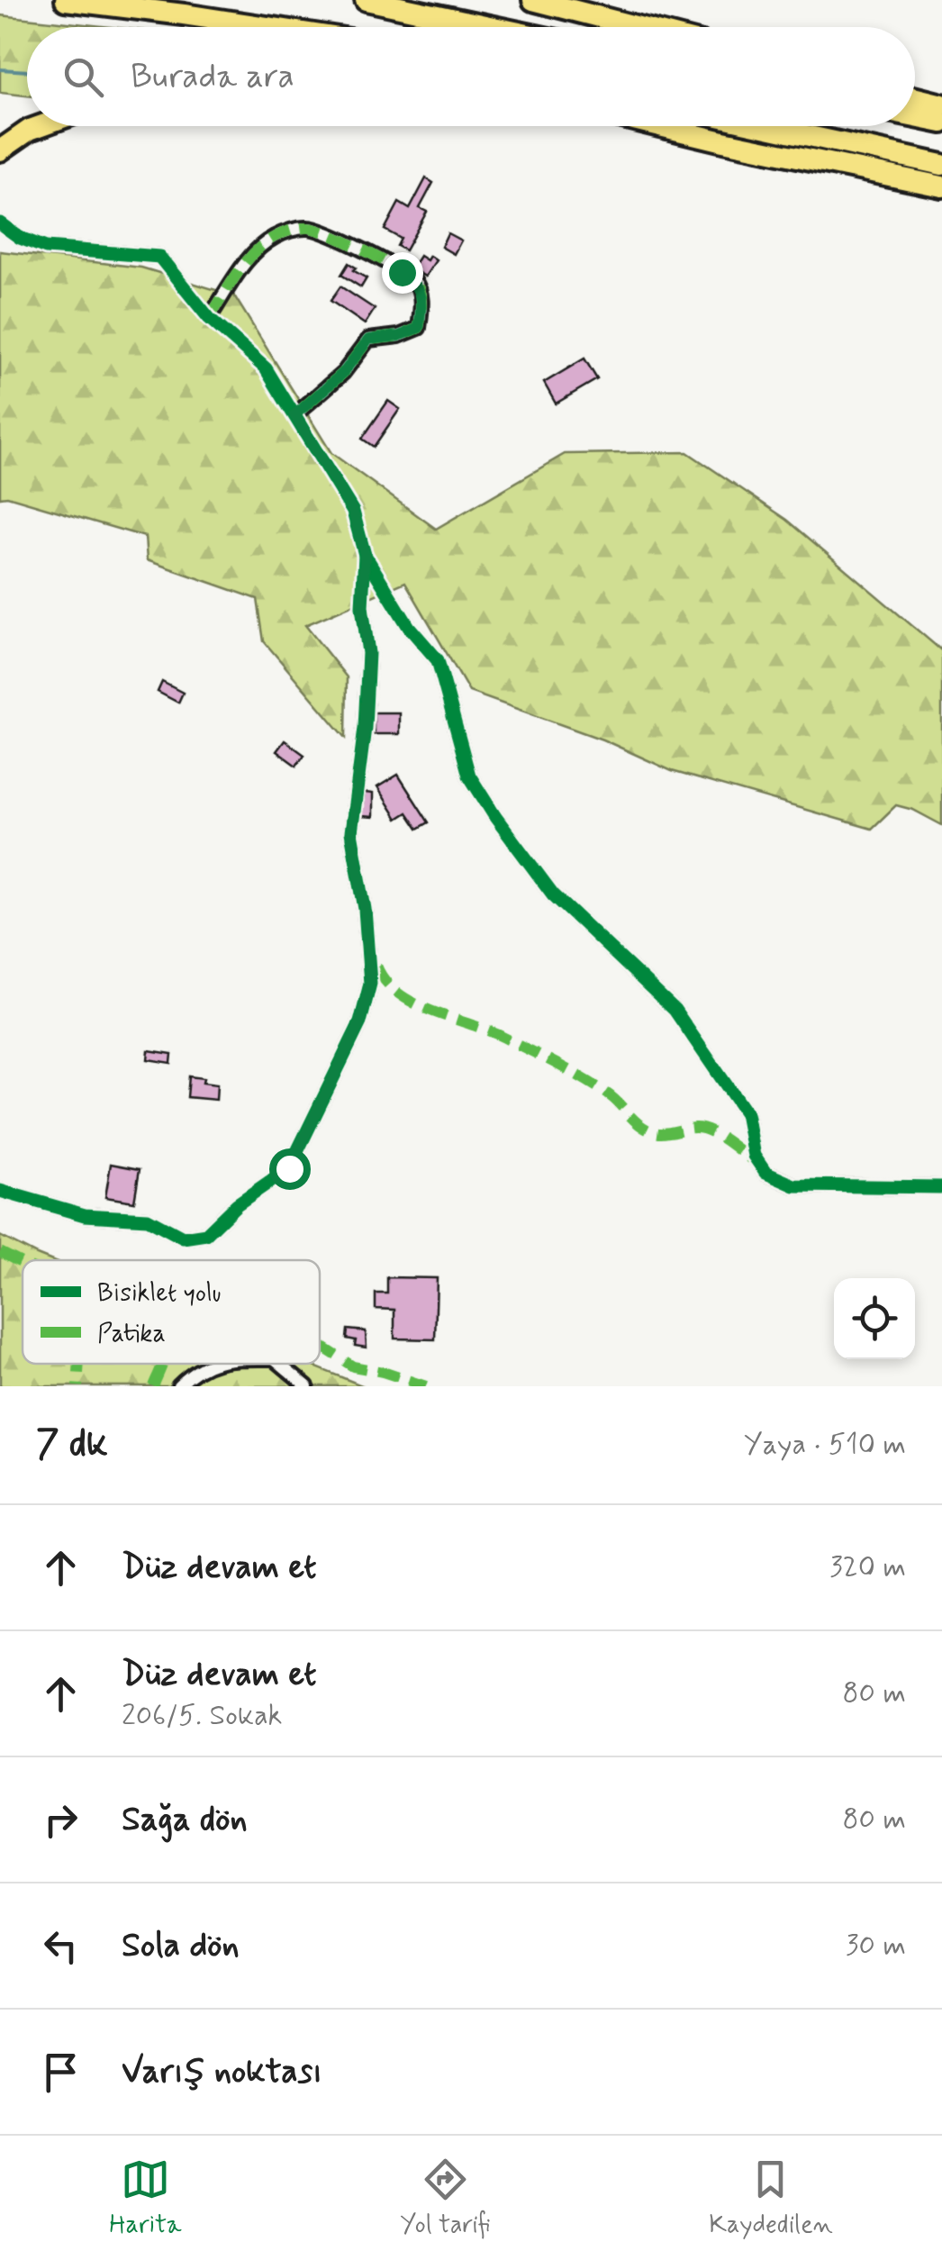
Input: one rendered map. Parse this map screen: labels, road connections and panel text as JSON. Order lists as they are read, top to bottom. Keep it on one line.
{"legend":["Bisiklet yolu","Patika"],"page":{"search":"Burada ara","heading":["7 dk","Yaya · 510 m"],"list":[["Düz devam et","320 m"],["Düz devam et","206/5. Sokak","80 m"],["Sağa dön","80 m"],["Sola dön","30 m"],"Varış noktası"],"nav":["Harita","Yol tarifi","Kaydedilen"]}}
